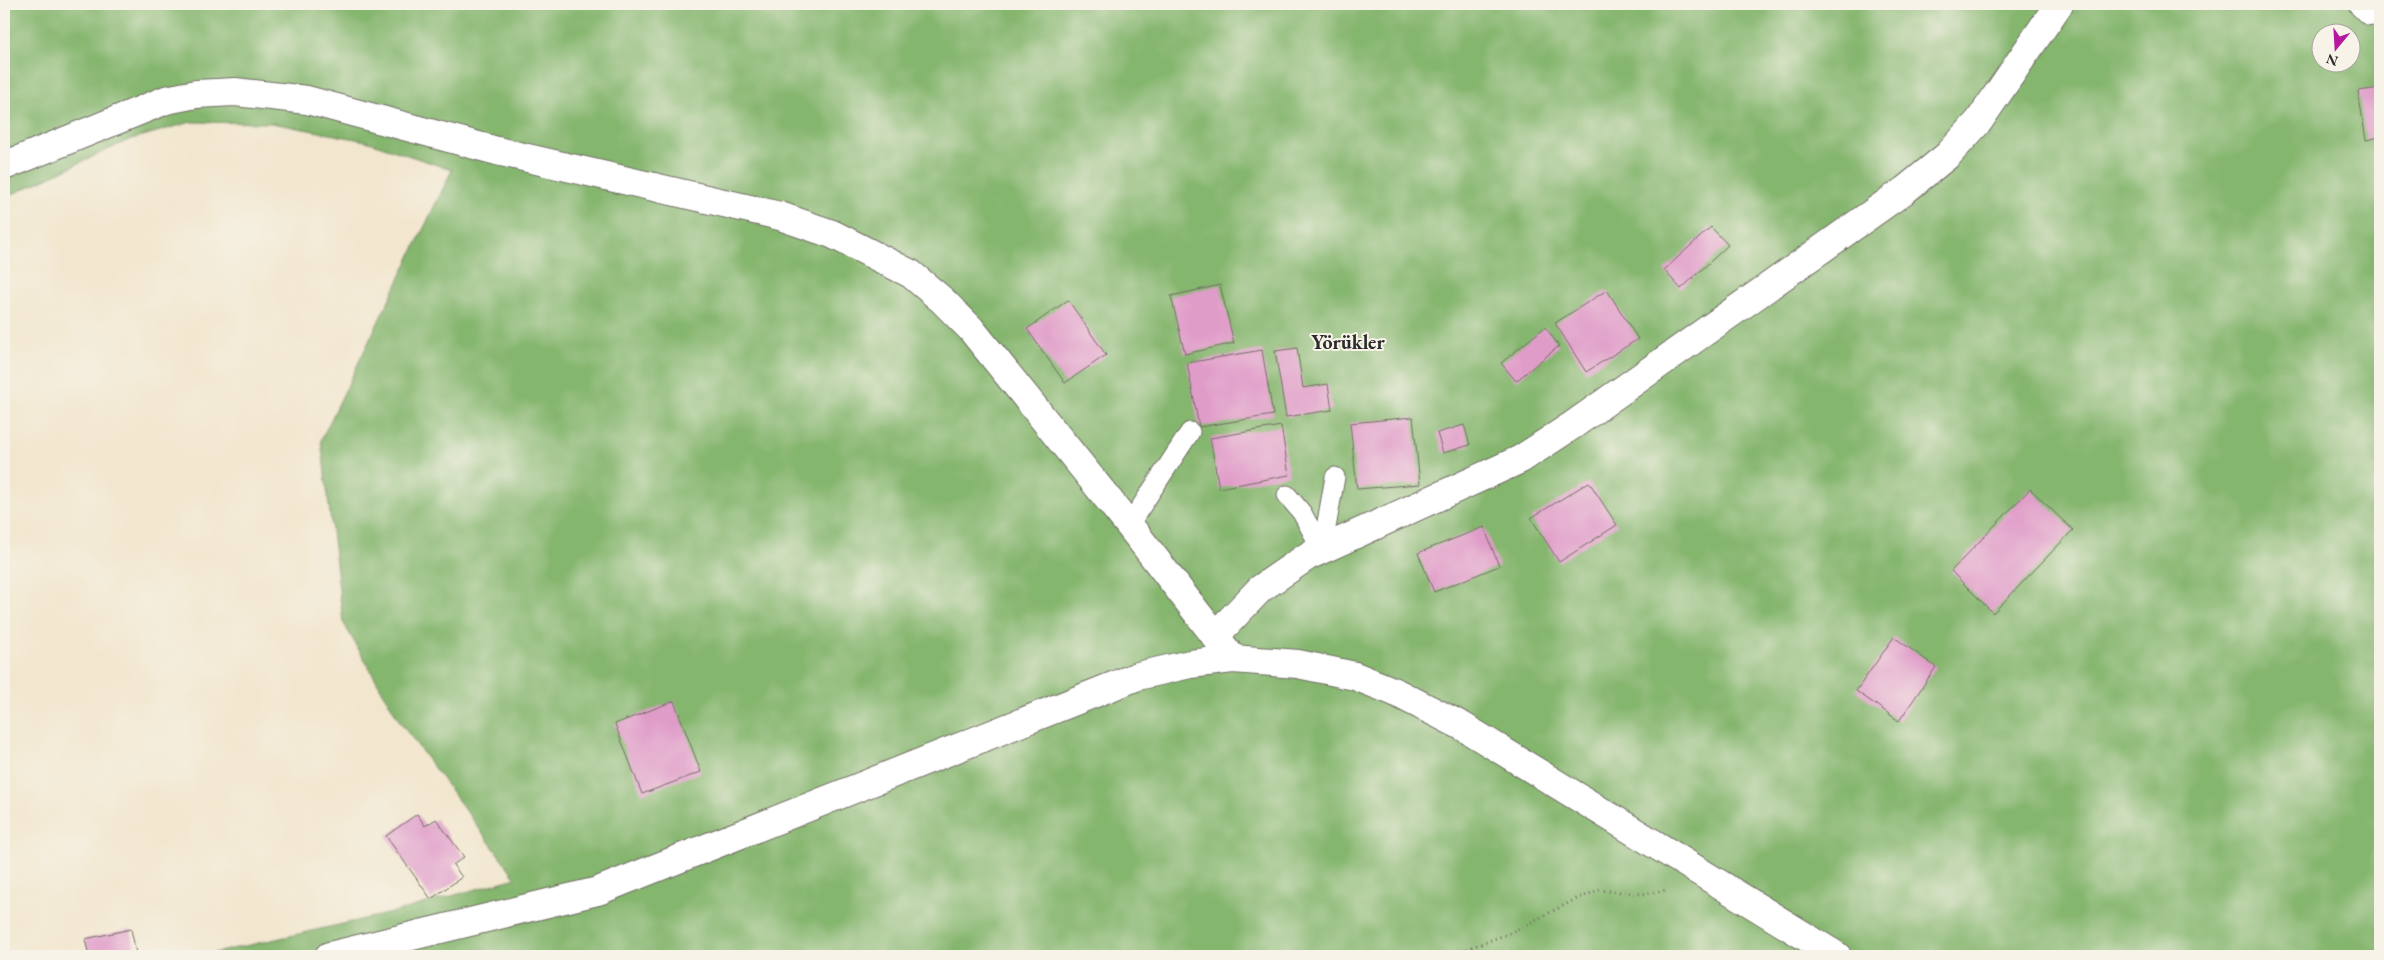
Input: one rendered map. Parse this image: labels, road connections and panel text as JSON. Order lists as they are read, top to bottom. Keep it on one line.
{"districts":["Yörükler"],"north":"bottom"}
